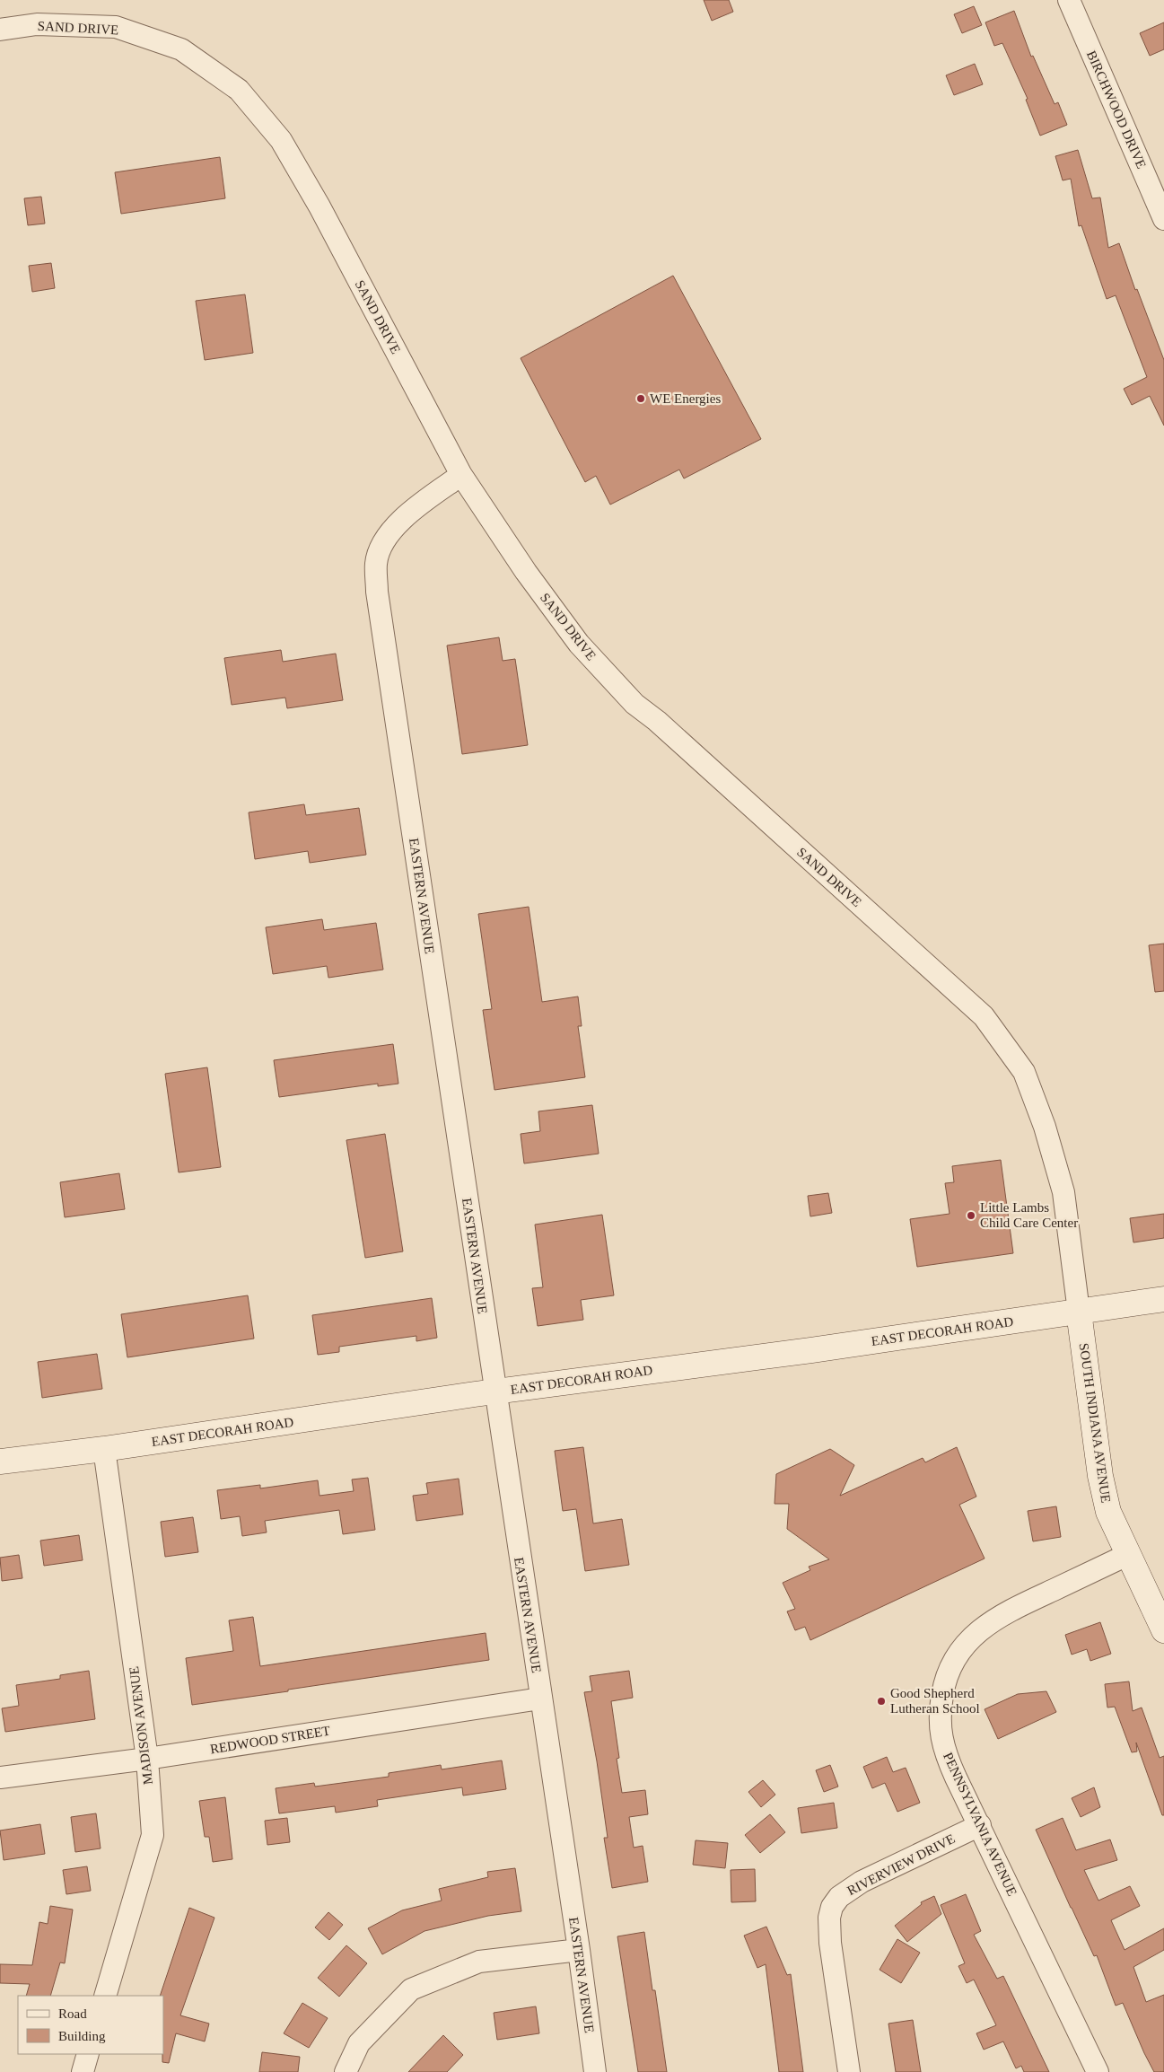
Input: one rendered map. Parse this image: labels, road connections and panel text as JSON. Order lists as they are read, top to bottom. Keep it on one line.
{"streets":{"street":["SAND DRIVE","BIRCHWOOD DRIVE","EASTERN AVENUE","EAST DECORAH ROAD","SOUTH INDIANA AVENUE","MADISON AVENUE","REDWOOD STREET","PENNSYLVANIA AVENUE","RIVERVIEW DRIVE"]},"crossings":[["SAND DRIVE","EASTERN AVENUE"],["SAND DRIVE","EAST DECORAH ROAD"],["SAND DRIVE","SOUTH INDIANA AVENUE"],["EASTERN AVENUE","EAST DECORAH ROAD"],["EASTERN AVENUE","REDWOOD STREET"],["EAST DECORAH ROAD","SOUTH INDIANA AVENUE"],["EAST DECORAH ROAD","MADISON AVENUE"],["SOUTH INDIANA AVENUE","PENNSYLVANIA AVENUE"],["MADISON AVENUE","REDWOOD STREET"],["PENNSYLVANIA AVENUE","RIVERVIEW DRIVE"]],"places":["WE Energies","Little Lambs Child Care Center","Good Shepherd Lutheran School"],"legend":["Road","Building"]}
